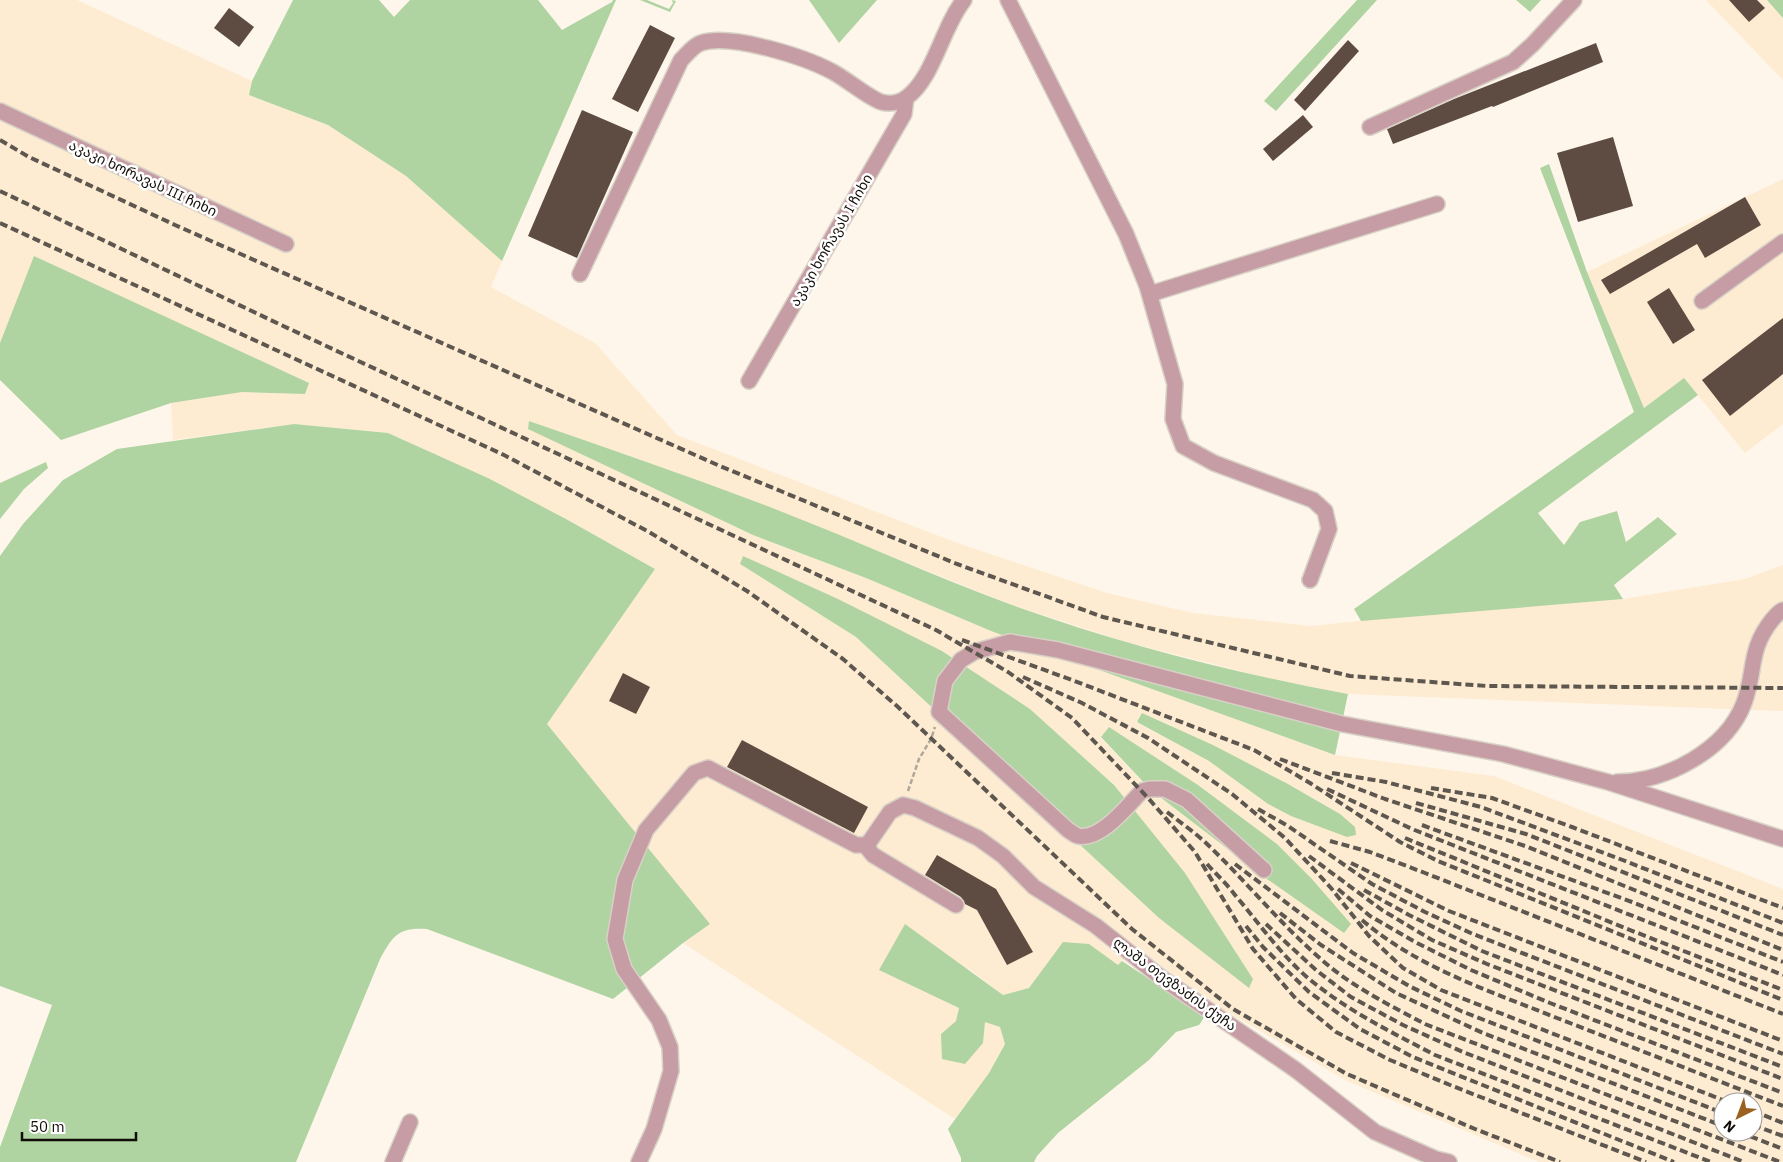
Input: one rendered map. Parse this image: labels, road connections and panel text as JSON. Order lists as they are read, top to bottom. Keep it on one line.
{"streets":{"street":["აკაკი ხორავას III ჩიხი","აკაკი ხორავას I ჩიხი","ლაშა თევზაძის ქუჩა"]},"scale_bar":"50 m","north":"bottom left"}
